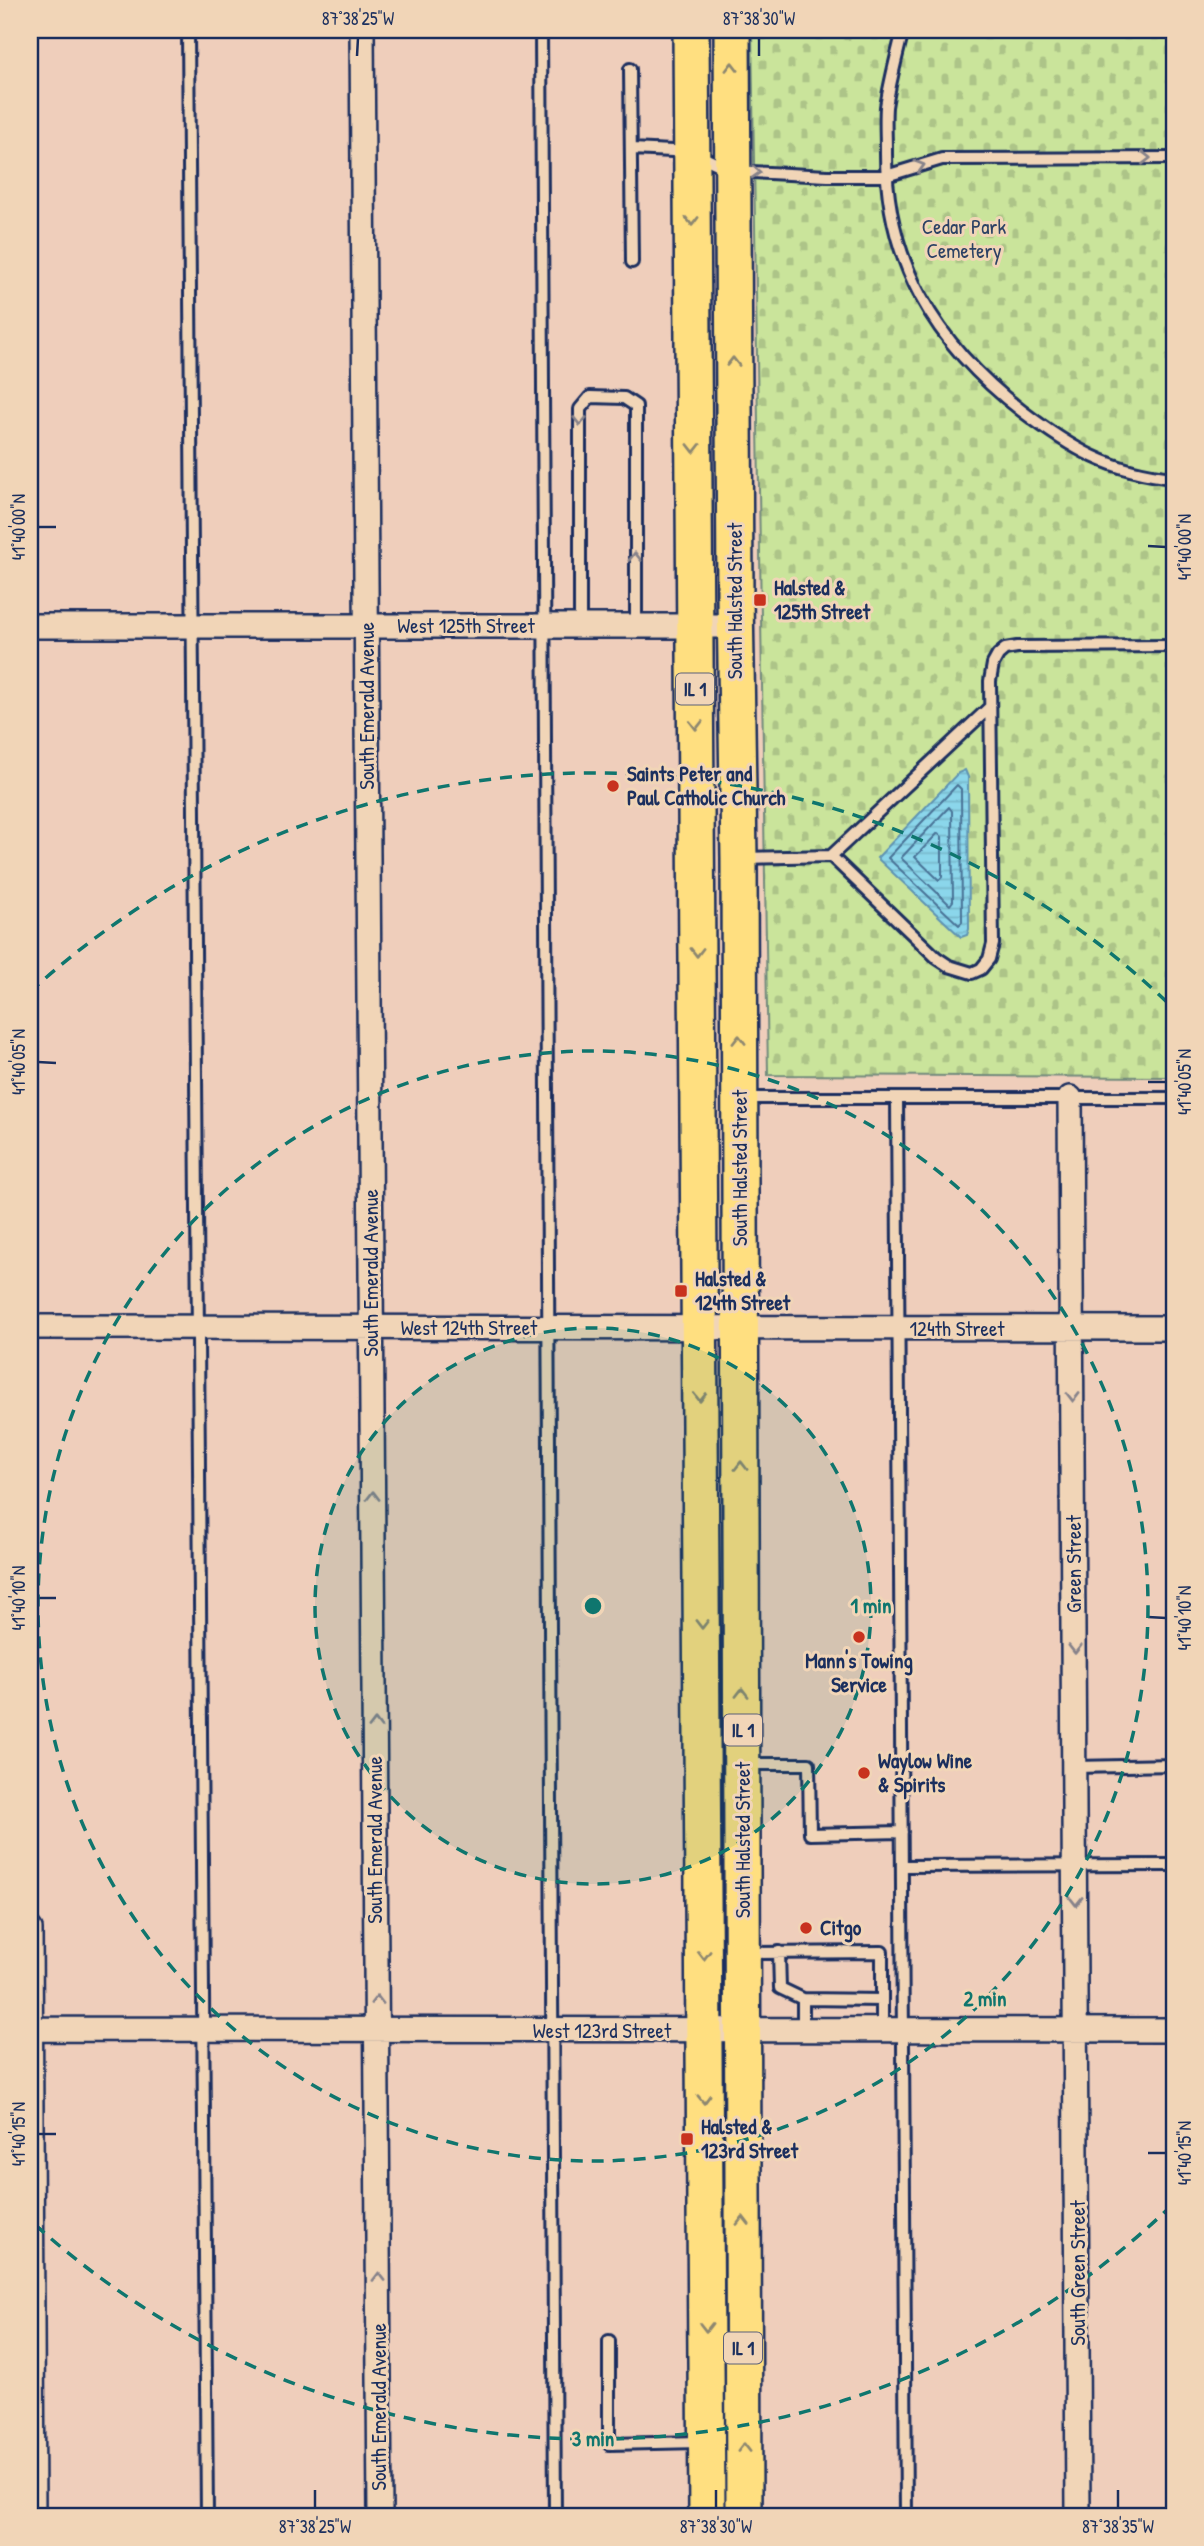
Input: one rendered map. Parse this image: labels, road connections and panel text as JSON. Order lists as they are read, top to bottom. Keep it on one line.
{"streets":{"main road":["South Halsted Street","IL 1"],"street":["West 125th Street","South Emerald Avenue","West 124th Street","124th Street","Green Street","West 123rd Street","South Green Street"]},"crossings":[["South Halsted Street","West 125th Street"],["South Halsted Street","West 124th Street"],["South Halsted Street","124th Street"],["South Halsted Street","West 123rd Street"],["West 125th Street","South Emerald Avenue"],["South Emerald Avenue","West 124th Street"],["South Emerald Avenue","West 123rd Street"],["West 124th Street","124th Street"],["124th Street","Green Street"],["Green Street","West 123rd Street"],["Green Street","South Green Street"],["West 123rd Street","South Green Street"]],"one_way":["South Emerald Avenue","Green Street"],"parks":["Cedar Park Cemetery"],"places":{"transit":["Halsted & 125th Street","Halsted & 124th Street","Halsted & 123rd Street"],"other":["Saints Peter and Paul Catholic Church","Mann's Towing Service","Waylow Wine & Spirits","Citgo"]},"coordinates":["87°38'25\"W","87°38'30\"W","41°40'00\"N","41°40'05\"N","41°40'10\"N","41°40'15\"N","87°38'35\"W"],"rings":["1 min","2 min","3 min"]}
